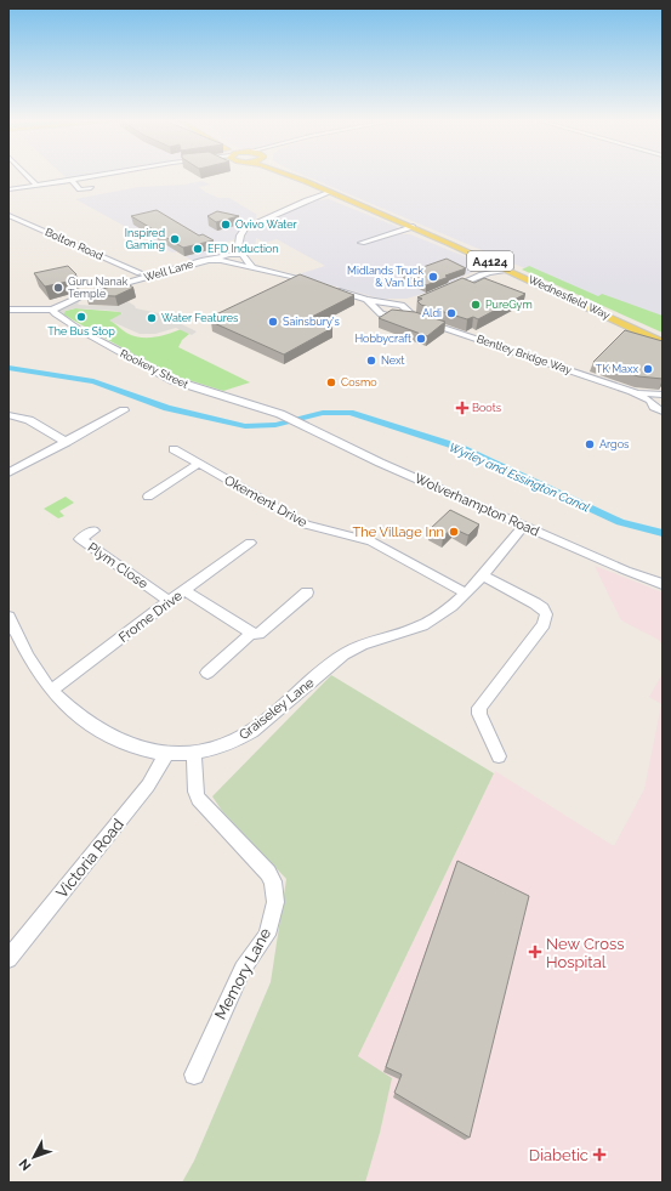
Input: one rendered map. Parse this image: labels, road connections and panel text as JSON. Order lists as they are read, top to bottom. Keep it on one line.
{"streets":{"main road":["A4124","Wednesfield Way"],"street":["Bolton Road","Well Lane","Bentley Bridge Way","Rookery Street","Okement Drive","Wolverhampton Road","Plym Close","Frome Drive","Graiseley Lane","Victoria Road","Memory Lane"]},"crossings":[["Well Lane","Rookery Street"],["Rookery Street","Wolverhampton Road"],["Okement Drive","Graiseley Lane"],["Wolverhampton Road","Graiseley Lane"],["Plym Close","Frome Drive"],["Frome Drive","Graiseley Lane"],["Graiseley Lane","Victoria Road"],["Graiseley Lane","Memory Lane"]],"water":["Wyrley and Essington Canal"],"places":{"other":["Ovivo Water","Inspired Gaming","EFD Induction","Midlands Truck & Van Ltd","Guru Nanak Temple","PureGym","Aldi","The Bus Stop","Water Features","Sainsbury's","Hobbycraft","Next","TK Maxx","Cosmo","Argos","The Village Inn"],"health":["Boots","New Cross Hospital","Diabetic"]},"north":"bottom left"}
